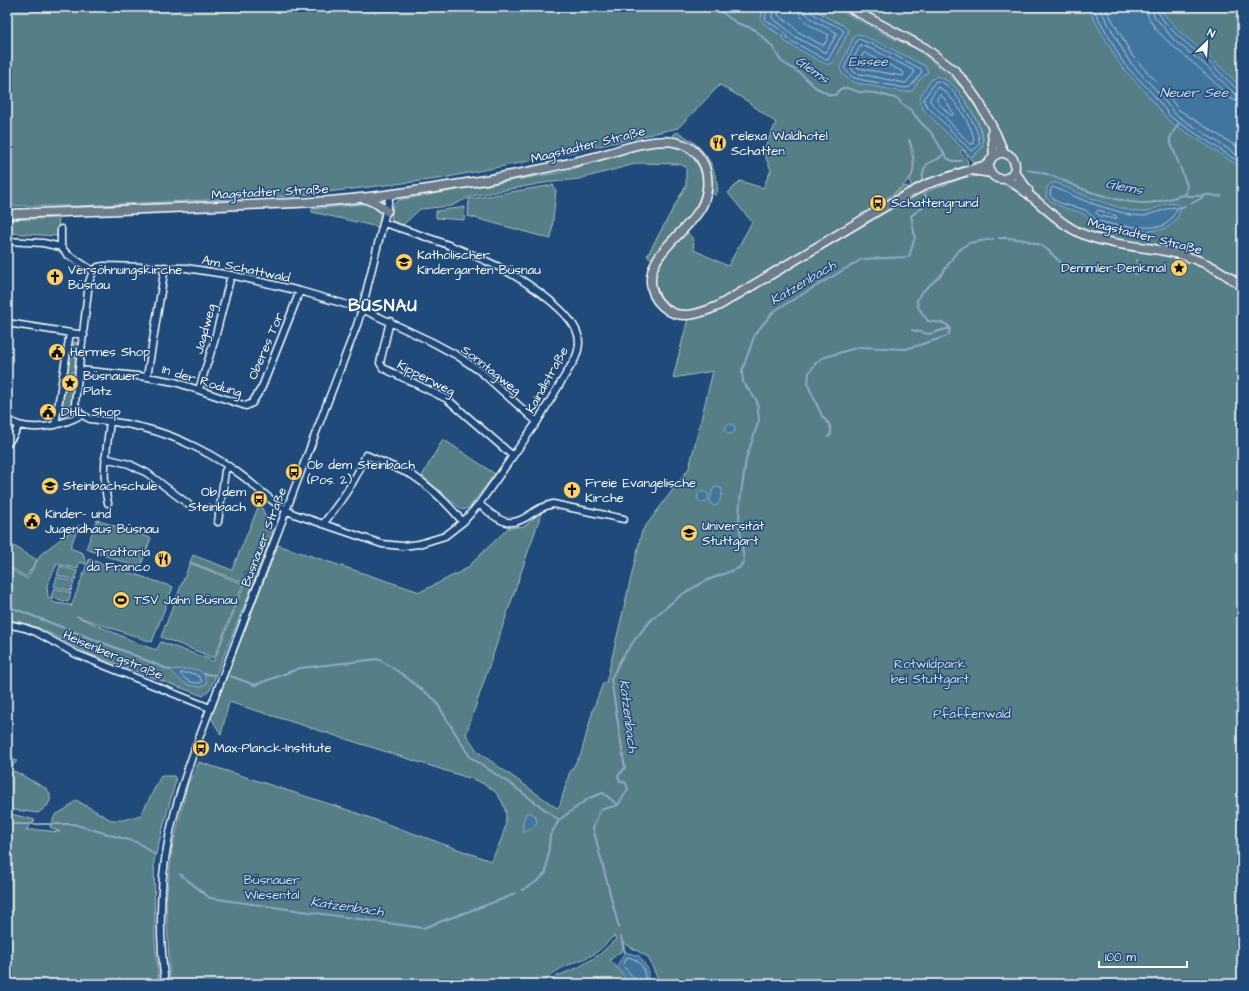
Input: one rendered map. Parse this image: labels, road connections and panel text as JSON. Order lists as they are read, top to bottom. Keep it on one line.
{"streets":{"main road":["Magstadter Straße"],"street":["Am Schattwald","Jagdweg","Oberes Tor","Sonntagweg","Kipperweg","Kaindlstraße","In der Rodung","Büsnauer Straße","Heisenbergstraße"]},"crossings":[["Magstadter Straße","Büsnauer Straße"],["Am Schattwald","Jagdweg"],["Am Schattwald","Oberes Tor"],["Am Schattwald","Sonntagweg"],["Am Schattwald","Büsnauer Straße"],["Jagdweg","In der Rodung"],["Oberes Tor","In der Rodung"],["Sonntagweg","Kipperweg"],["Sonntagweg","Kaindlstraße"],["Sonntagweg","Büsnauer Straße"],["Kipperweg","Kaindlstraße"],["Kaindlstraße","Büsnauer Straße"],["Büsnauer Straße","Heisenbergstraße"]],"districts":["BÜSNAU"],"water":["Eissee","Glems","Neuer See","Katzenbach"],"parks":["Rotwildpark bei Stuttgart","Pfaffenwald","Büsnauer Wiesental"],"places":{"restaurant":["relexa Waldhotel Schatten","Trattoria da Franco"],"bus stop":["Schattengrund","Ob dem Steinbach (Pos. 2)","Ob dem Steinbach","Max-Planck-Institute"],"school or university":["Katholischer Kindergarten Büsnau","Steinbachschule","Universität Stuttgart"],"place":["Demmler-Denkmal","Büsnauer Platz"],"church":["Versöhnungskirche Büsnau","Freie Evangelische Kirche"],"public building":["Hermes Shop","DHL Shop","Kinder- und Jugendhaus Büsnau"],"sports":["TSV Jahn Büsnau"]},"scale_bar":"100 m","north":"top right"}
